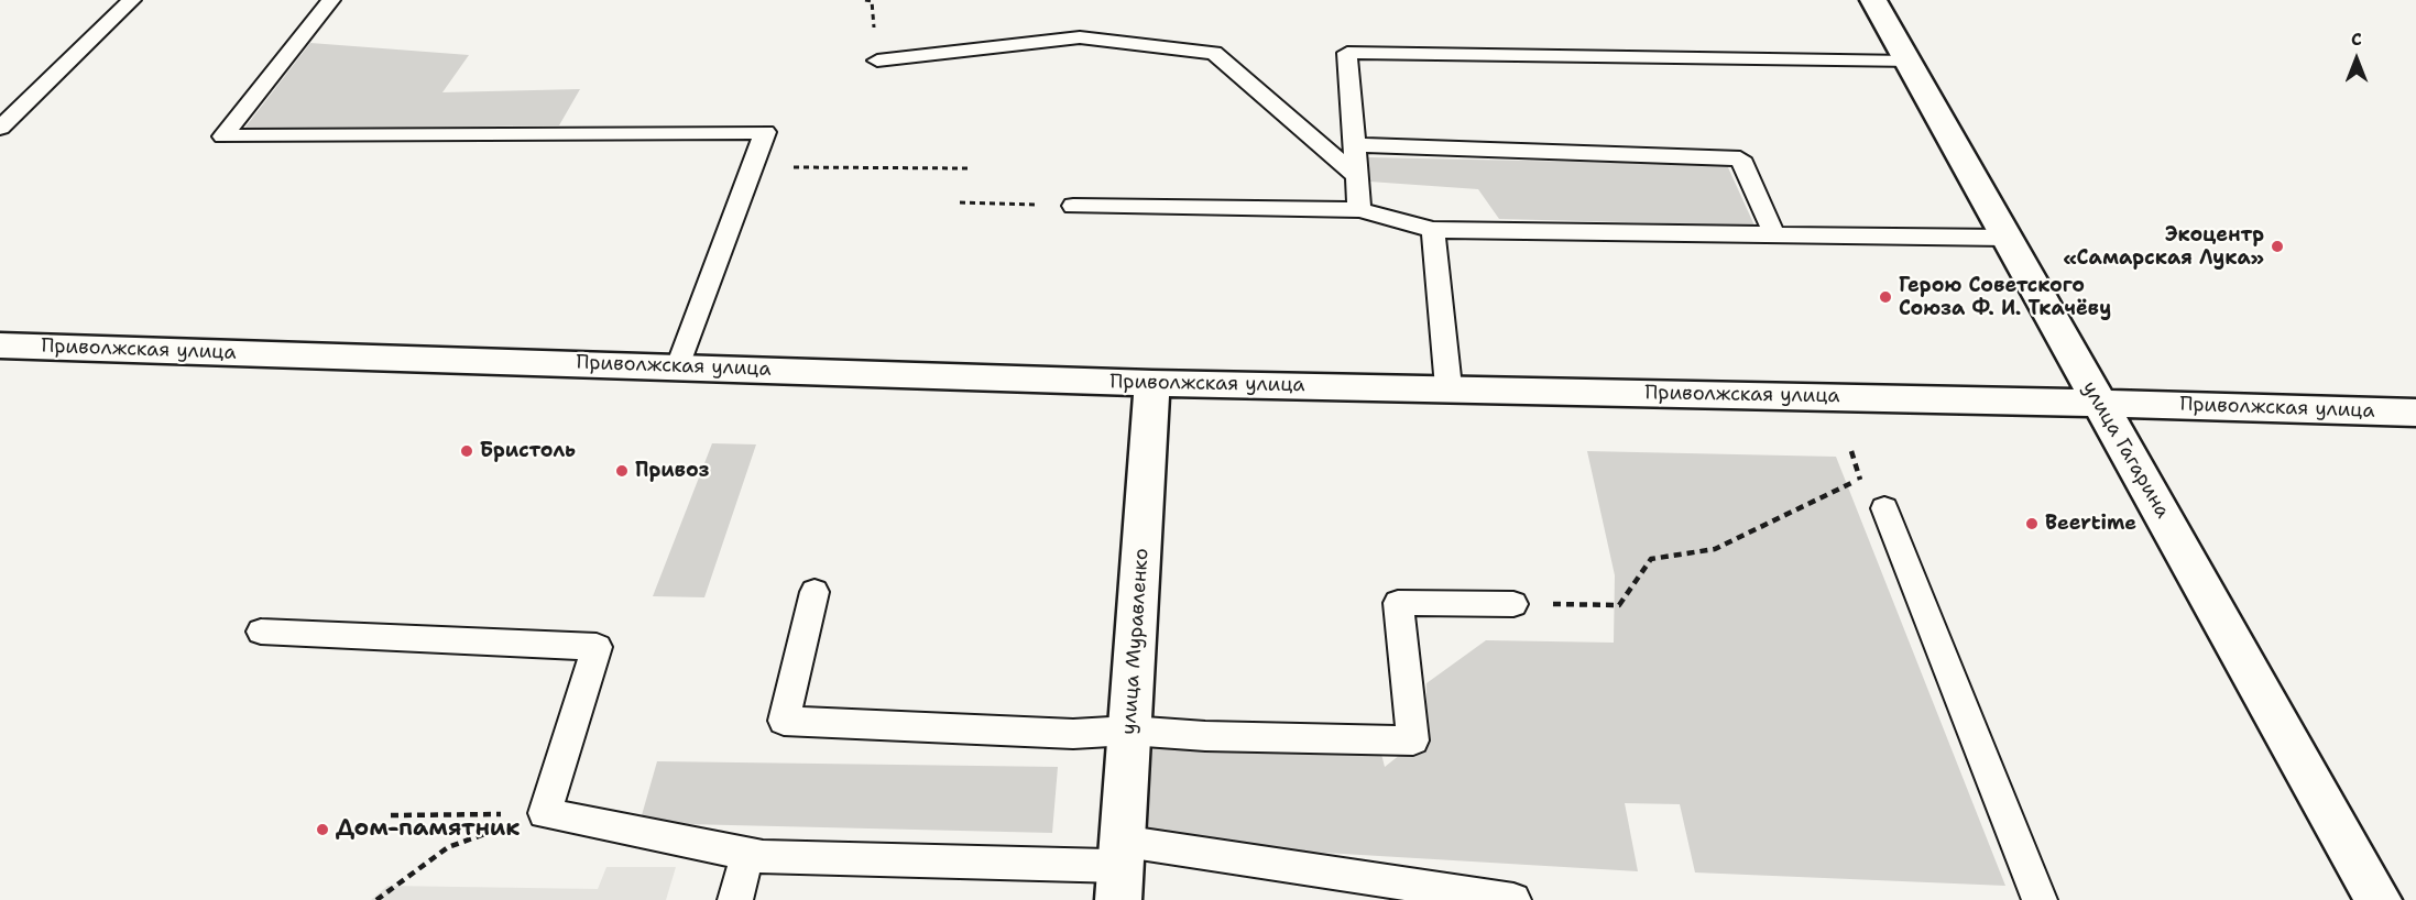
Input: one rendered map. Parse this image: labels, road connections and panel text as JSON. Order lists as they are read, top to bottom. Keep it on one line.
{"streets":{"street":["Приволжская улица","улица Гагарина","улица Муравленко"]},"crossings":[["Приволжская улица","улица Гагарина"],["Приволжская улица","улица Муравленко"]],"places":["Экоцентр «Самарская Лука»","Герою Советского Союза Ф. И. Ткачёву","Бристоль","Привоз","Beertime","Дом-памятник"],"north":"top"}
